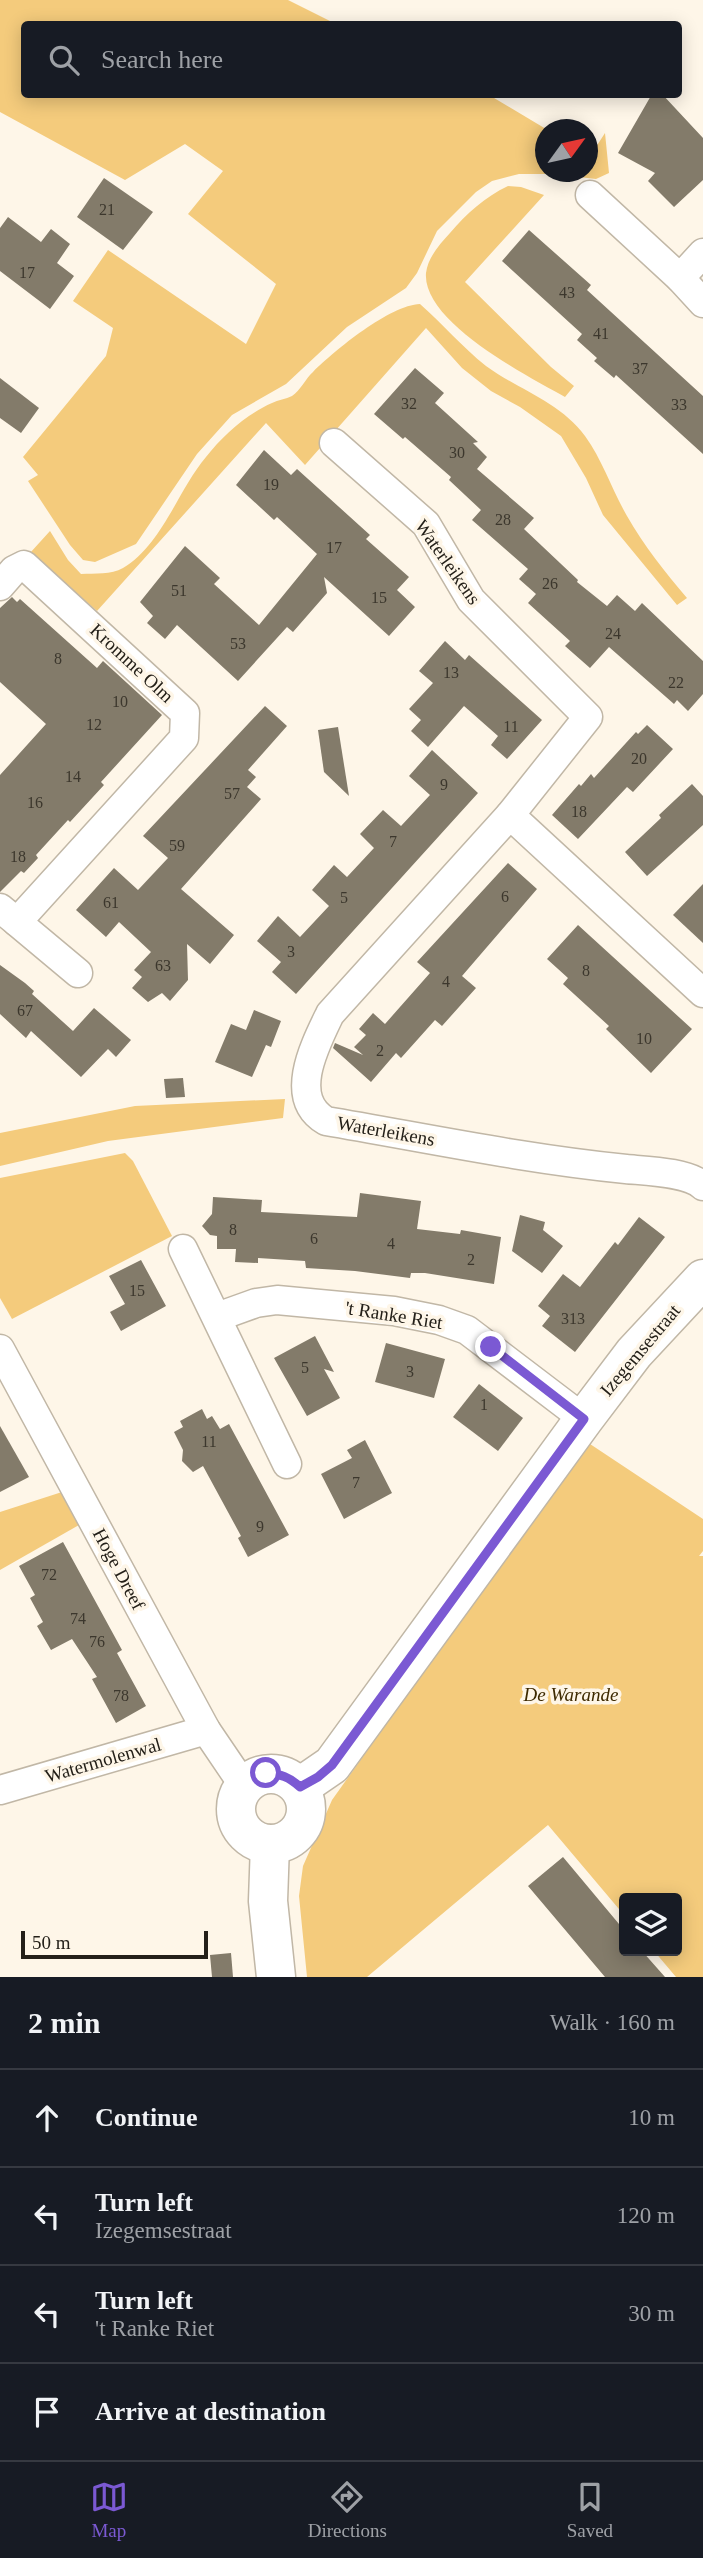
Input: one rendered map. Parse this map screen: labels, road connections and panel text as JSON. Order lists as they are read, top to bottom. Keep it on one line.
{"streets":{"street":["Waterleikens","Kromme Olm","'t Ranke Riet","Izegemsestraat","Hoge Dreef","Watermolenwal"]},"crossings":[["'t Ranke Riet","Izegemsestraat"],["Izegemsestraat","Hoge Dreef"],["Hoge Dreef","Watermolenwal"]],"parks":["De Warande"],"house_numbers":["21","17","43","41","37","32","33","30","19","28","17","26","51","15","24","53","8","13","22","10","12","11","20","14","9","57","16","18","7","59","18","6","5","61","3","63","8","4","67","10","2","8","6","4","2","15","313","5","3","1","11","7","9","72","74","76","78"],"scale_bar":"50 m","north":"top right","page":{"search":"Search here","scale":"50 m","heading":["2 min","Walk · 160 m"],"list":[["Continue","10 m"],["Turn left","Izegemsestraat","120 m"],["Turn left","'t Ranke Riet","30 m"],"Arrive at destination"],"nav":["Map","Directions","Saved"]}}
